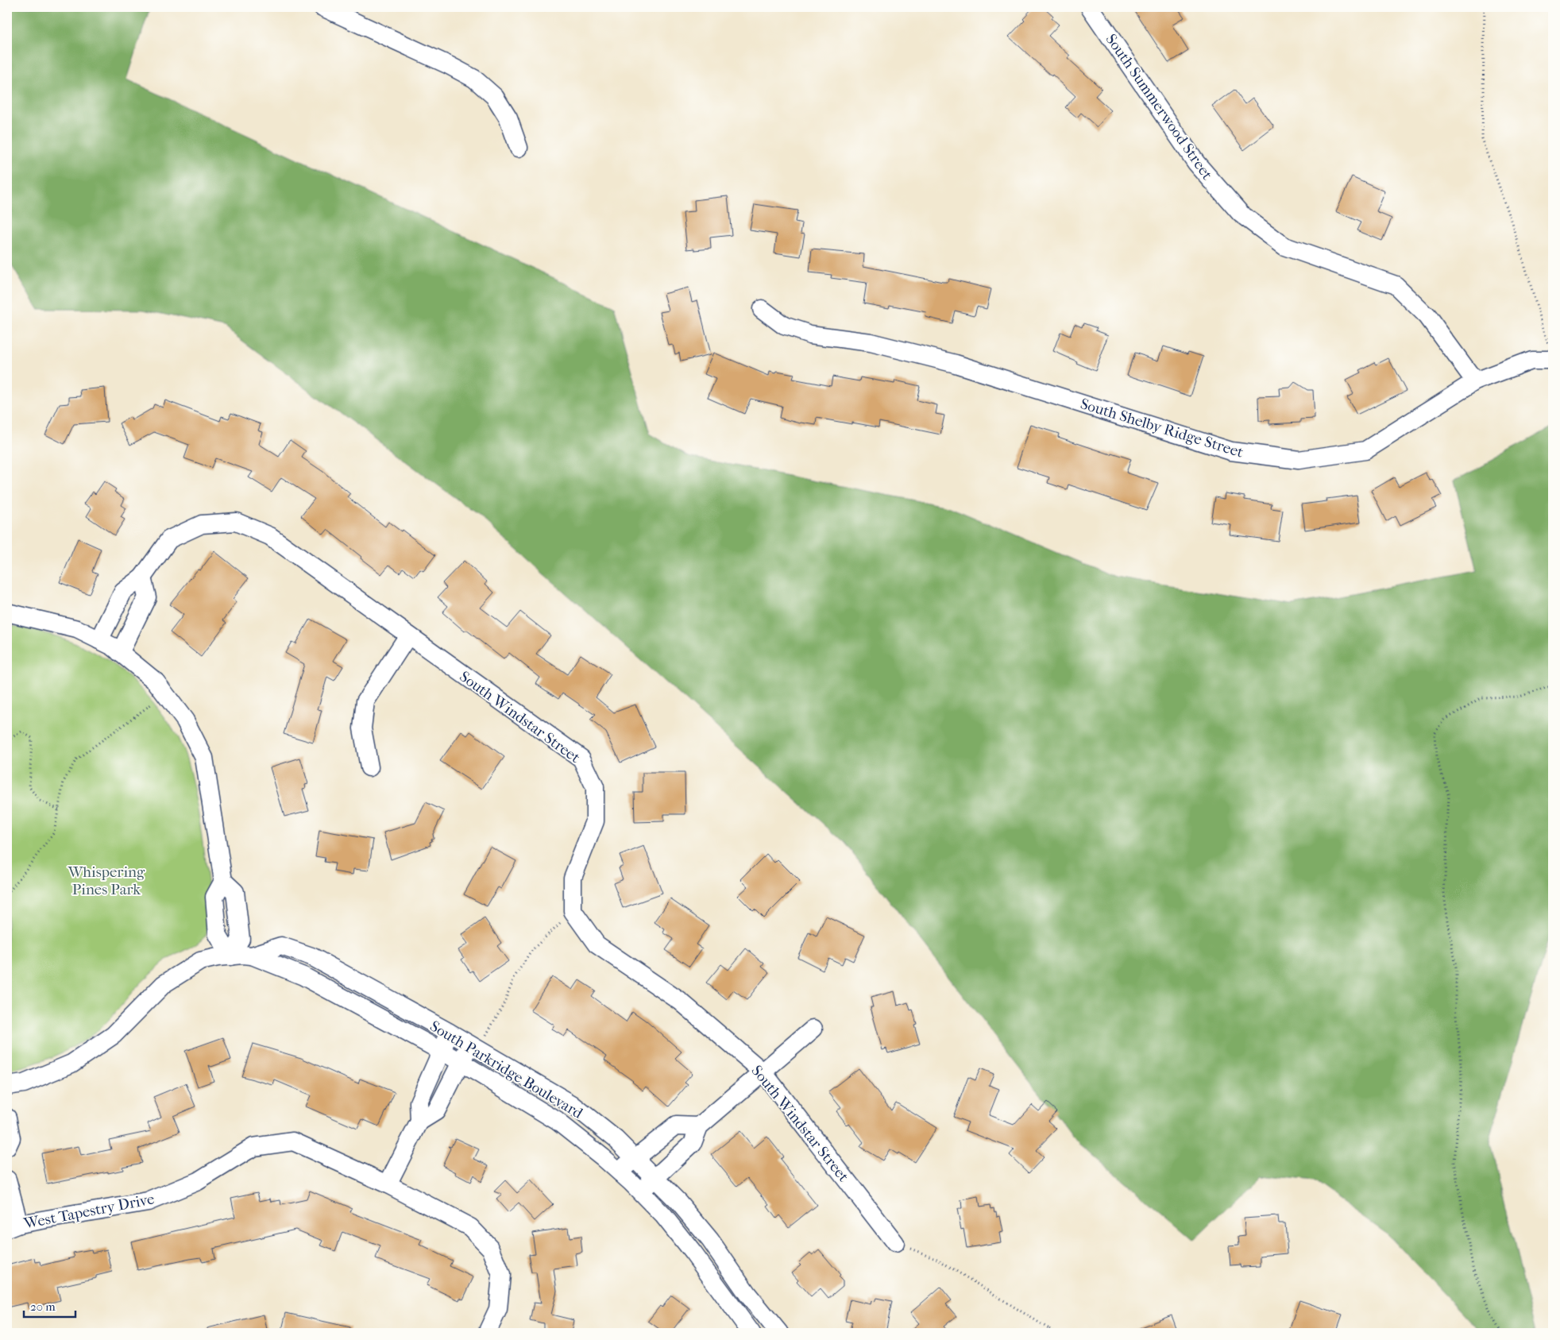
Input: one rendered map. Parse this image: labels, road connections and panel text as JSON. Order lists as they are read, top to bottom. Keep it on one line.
{"streets":{"street":["South Summerwood Street","South Shelby Ridge Street","South Windstar Street","South Parkridge Boulevard","West Tapestry Drive"]},"crossings":[["South Summerwood Street","South Shelby Ridge Street"]],"parks":["Whispering Pines Park"],"scale_bar":"20 m"}
